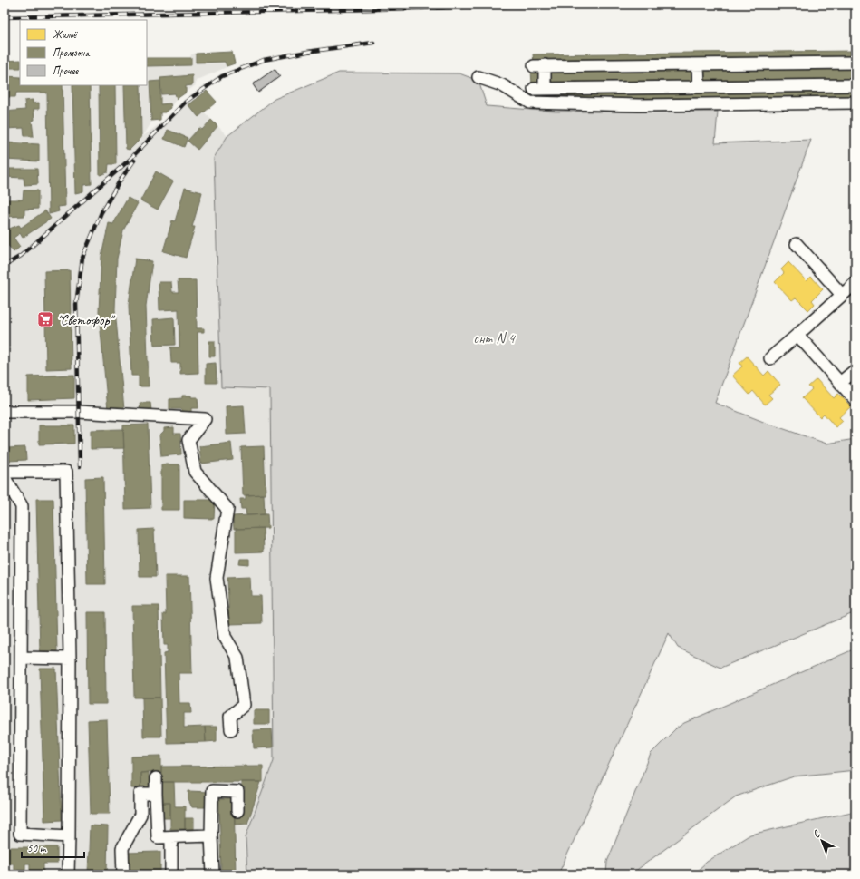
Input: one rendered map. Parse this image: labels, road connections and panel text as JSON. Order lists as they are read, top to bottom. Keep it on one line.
{"parks":["снт N 4"],"places":{"supermarket":["\"Светофор\""]},"legend":["Жильё","Промзона","Прочее"],"scale_bar":"50 m","north":"top left"}
